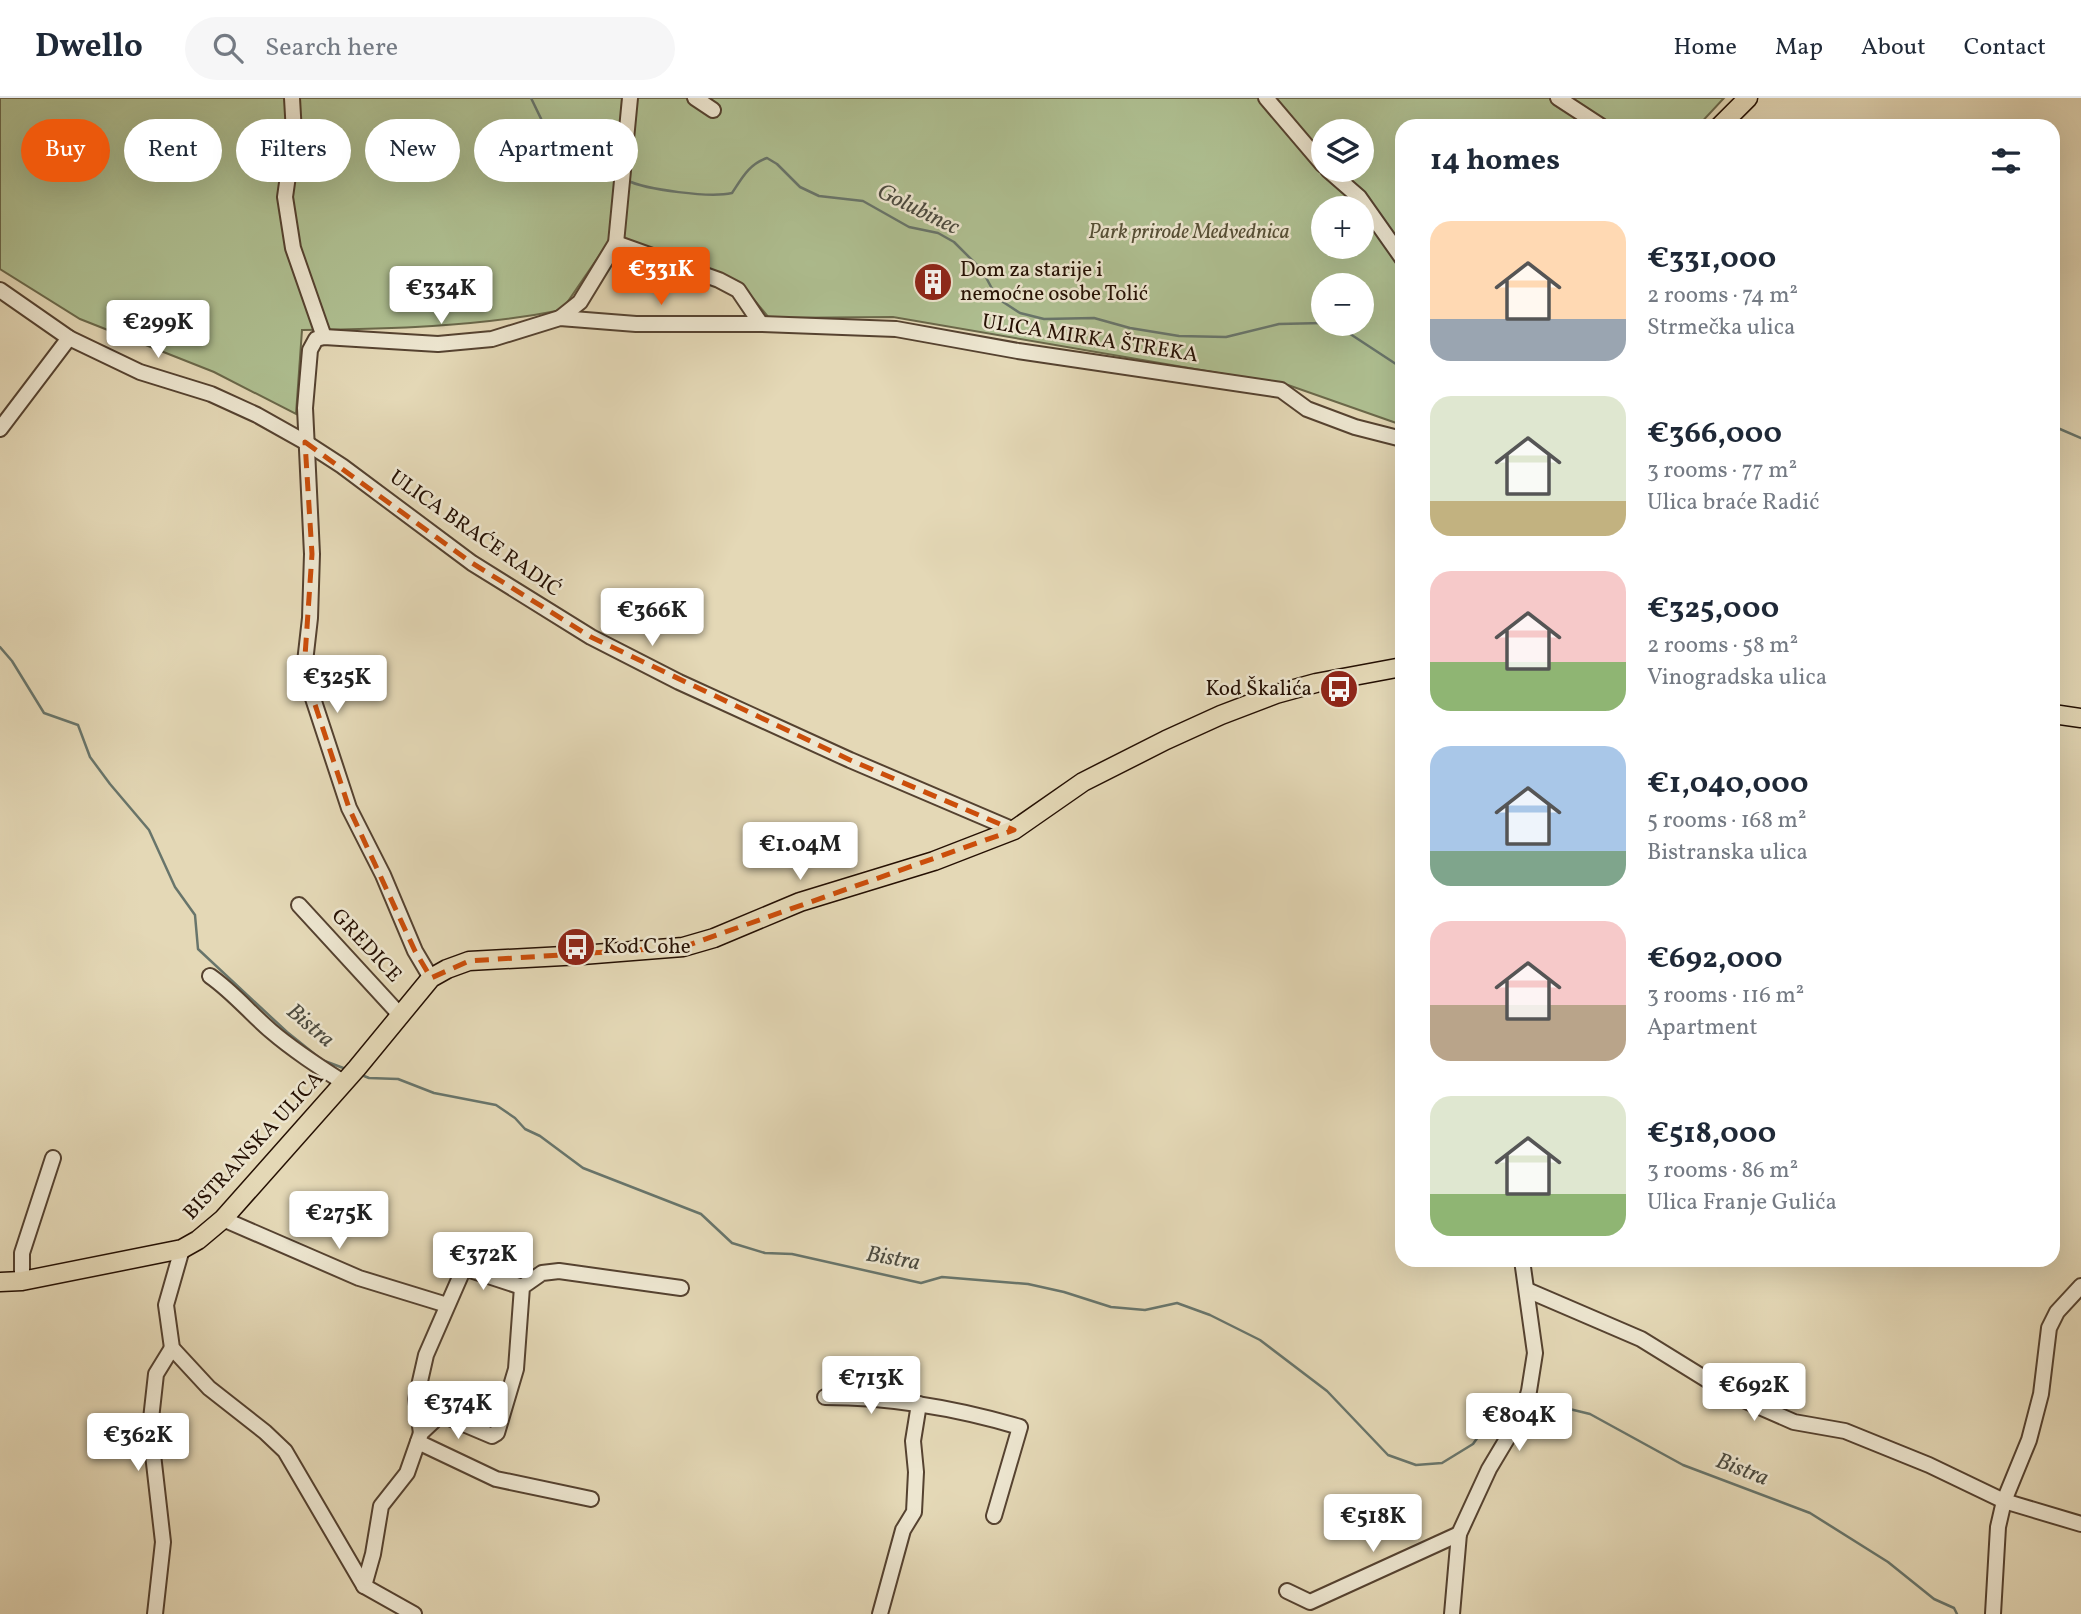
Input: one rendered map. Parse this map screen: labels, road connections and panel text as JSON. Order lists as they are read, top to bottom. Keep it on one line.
{"streets":{"main road":["BISTRANSKA ULICA"],"street":["ULICA MIRKA ŠTREKA","ULICA BRAĆE RADIĆ","GREDICE"]},"crossings":[["ULICA BRAĆE RADIĆ","BISTRANSKA ULICA"],["GREDICE","BISTRANSKA ULICA"]],"water":["Golubinec","Bistra"],"parks":["Park prirode Medvednica"],"places":{"building":["Dom za starije i nemoćne osobe Tolić"],"bus stop":["Kod Škalića","Kod Cohe"]},"page":{"header":"Dwello","search":"Search here","nav":["Home","Map","About","Contact"],"map_buttons":["+","−"],"chip":["Buy","Rent","Filters","New","Apartment"],"heading":"14 homes","list":[{"name":"€331,000","note":"2 rooms · 74 m² · Strmečka ulica"},{"name":"€366,000","note":"3 rooms · 77 m² · Ulica braće Radić"},{"name":"€325,000","note":"2 rooms · 58 m² · Vinogradska ulica"},{"name":"€1,040,000","note":"5 rooms · 168 m² · Bistranska ulica"},{"name":"€692,000","note":"3 rooms · 116 m² · Apartment"},{"name":"€518,000","note":"3 rooms · 86 m² · Ulica Franje Gulića"}],"price":["€331K","€334K","€299K","€366K","€325K","€1.04M","€275K","€372K","€713K","€692K","€374K","€804K","€362K","€518K"]}}
